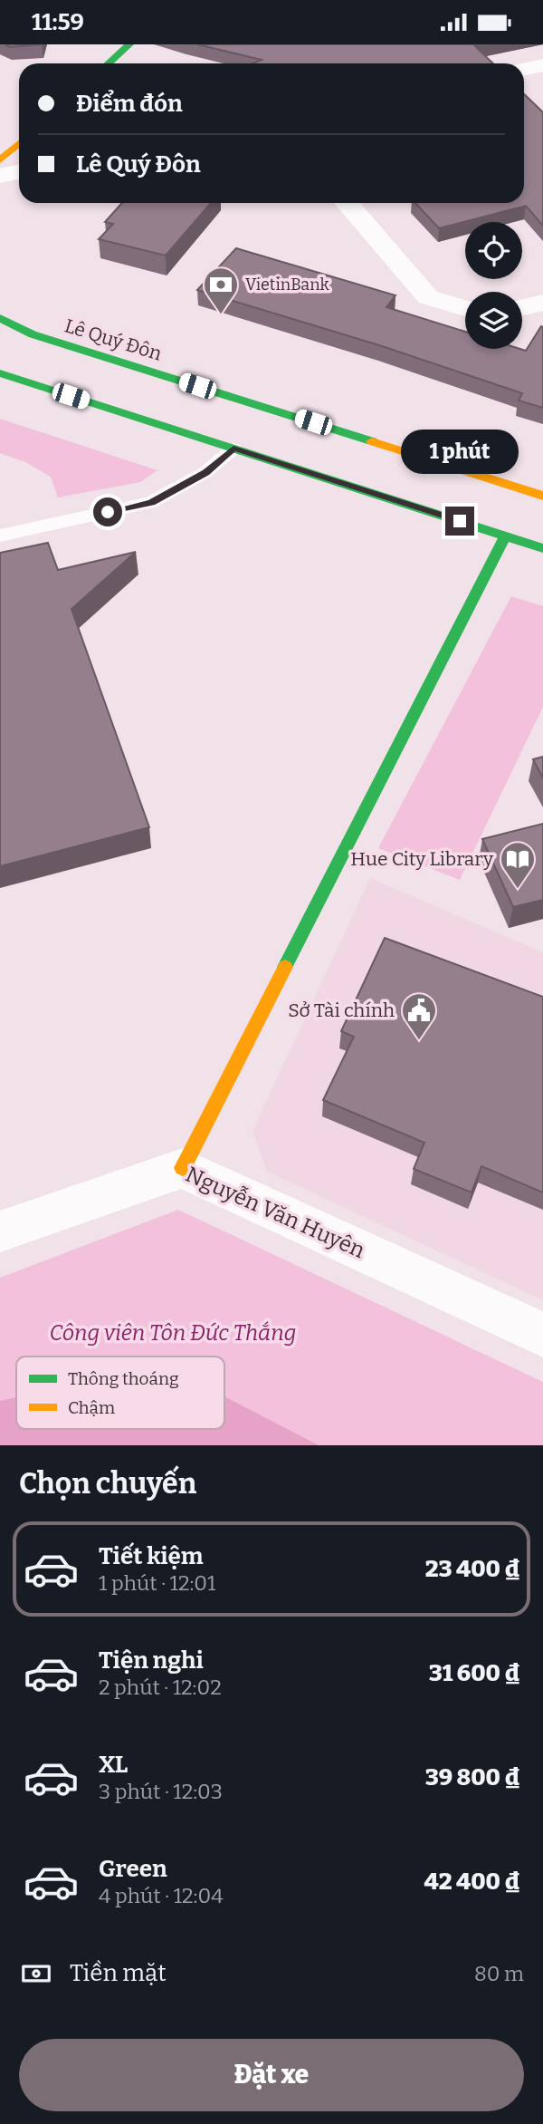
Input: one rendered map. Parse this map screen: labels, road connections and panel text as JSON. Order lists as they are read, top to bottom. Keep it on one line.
{"streets":{"street":["Lê Quý Đôn","Nguyễn Văn Huyên"]},"parks":["Công viên Tôn Đức Thắng"],"places":{"bank":["VietinBank"],"library":["Hue City Library"],"public building":["Sở Tài chính"]},"legend":["Thông thoáng","Chậm"],"page":{"status":"11:59","banner":["Điểm đón","Lê Quý Đôn"],"bubble":"1 phút","heading":"Chọn chuyến","list":[{"name":"Tiết kiệm","note":"1 phút · 12:01","value":"23 400 ₫"},{"name":"Tiện nghi","note":"2 phút · 12:02","value":"31 600 ₫"},{"name":"XL","note":"3 phút · 12:03","value":"39 800 ₫"},{"name":"Green","note":"4 phút · 12:04","value":"42 400 ₫"}],"pay":["Tiền mặt","80 m"],"buttons":"Đặt xe"}}
